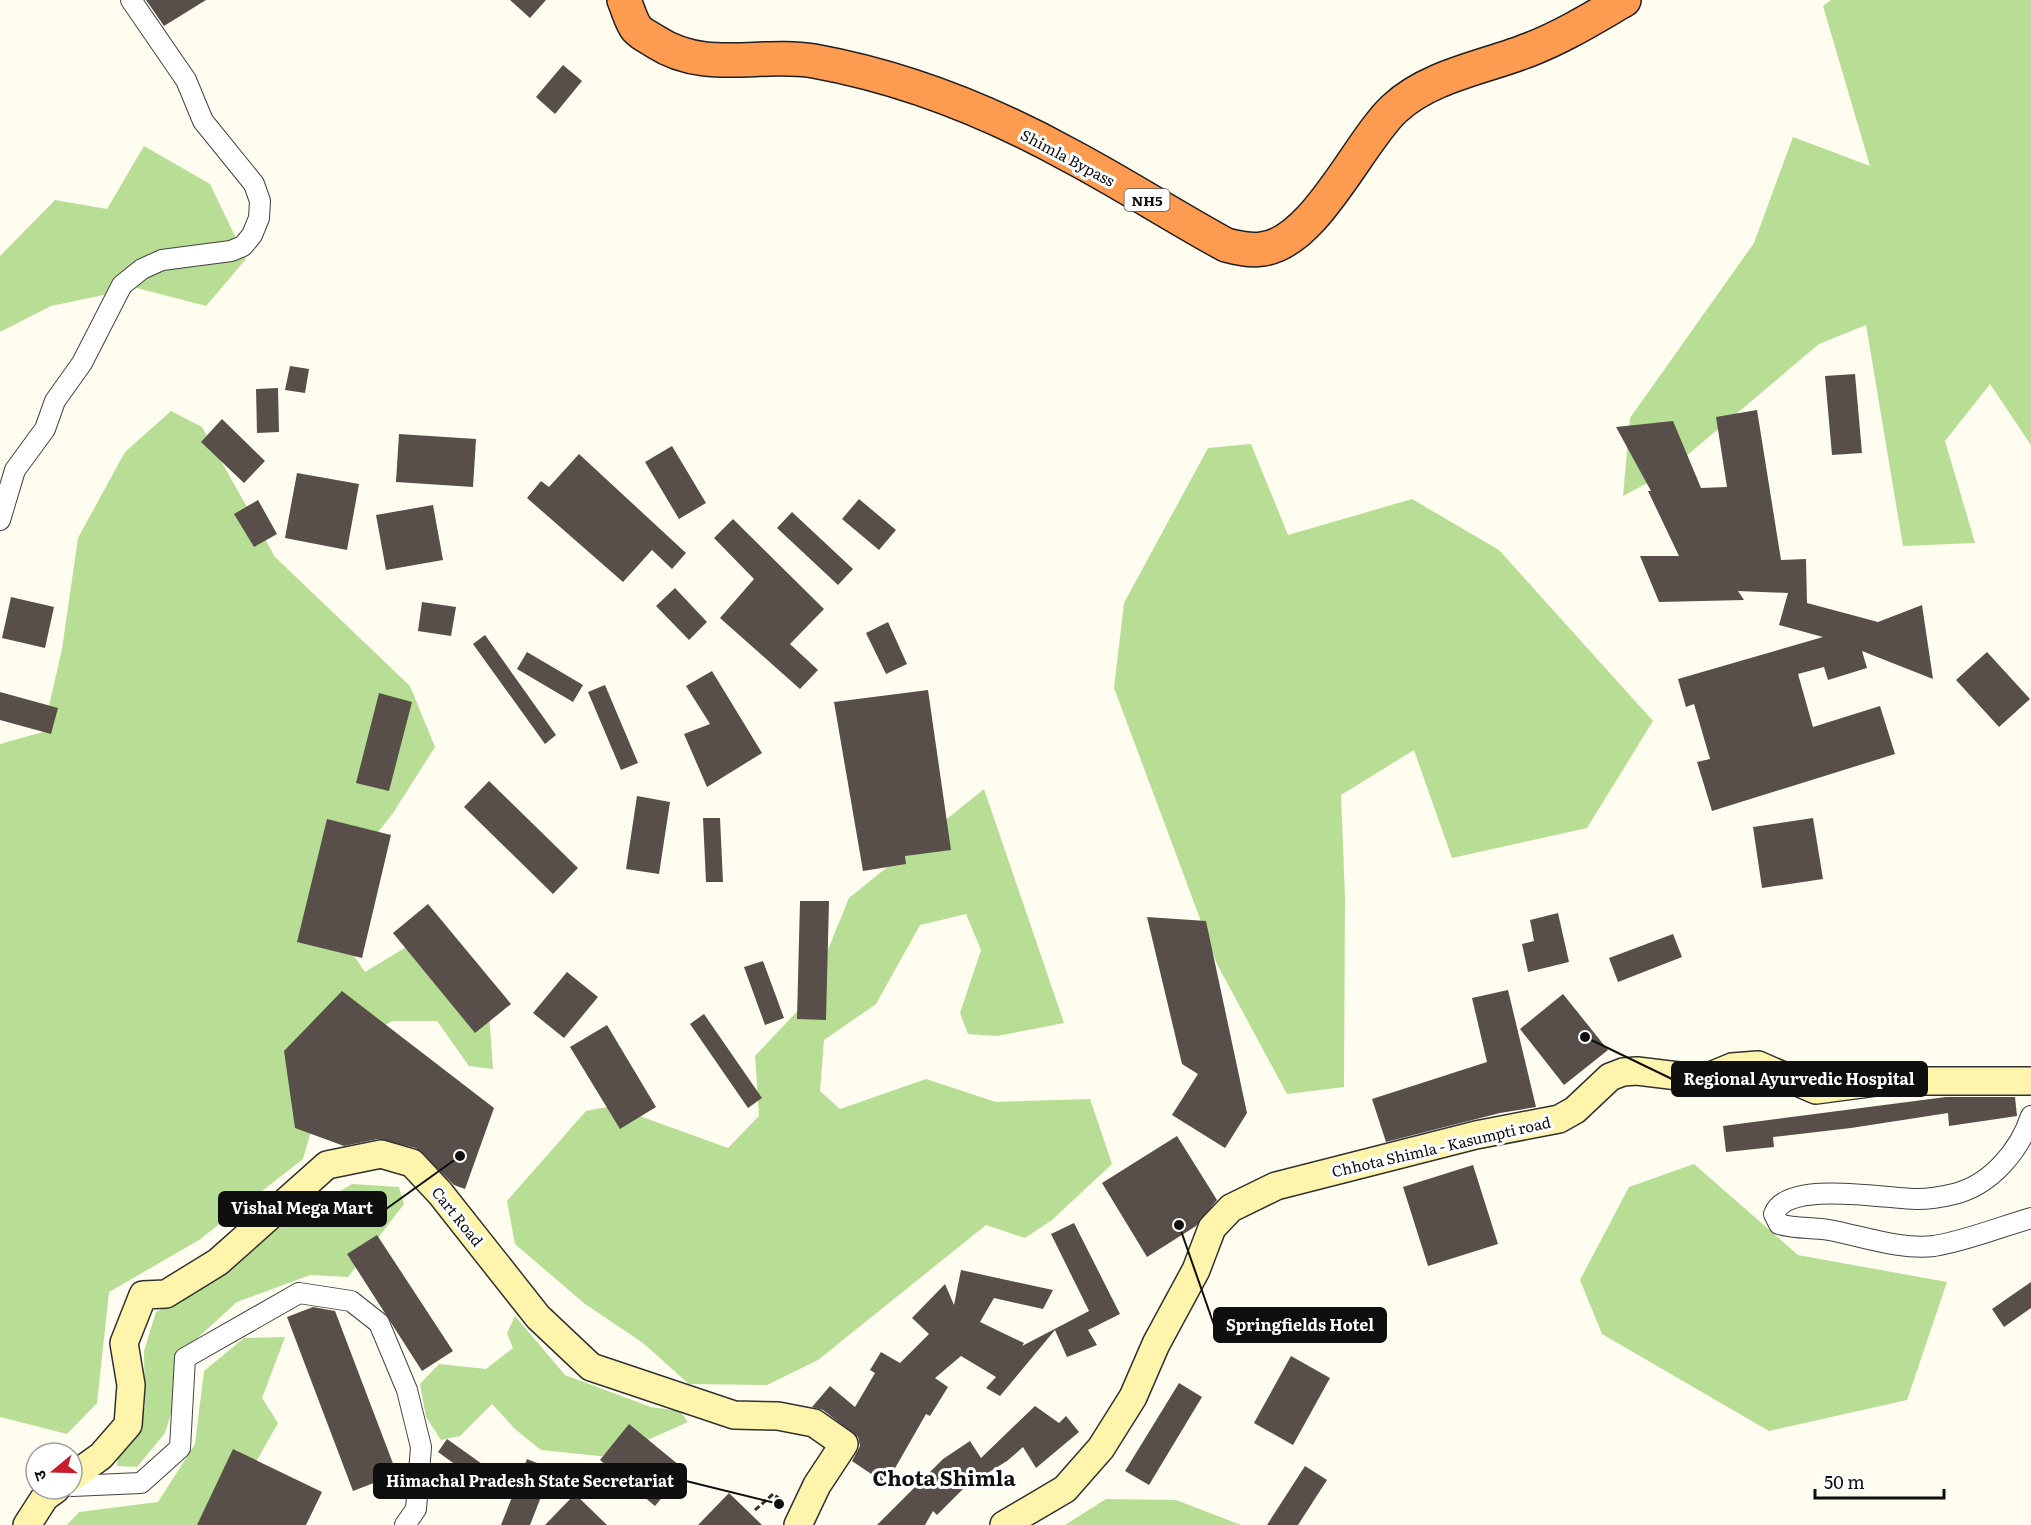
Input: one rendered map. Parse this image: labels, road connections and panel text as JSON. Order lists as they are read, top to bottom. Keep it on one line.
{"streets":{"highway":["Shimla Bypass","NH5"],"street":["Chhota Shimla - Kasumpti road","Cart Road"]},"districts":["Chota Shimla"],"places":["Regional Ayurvedic Hospital","Vishal Mega Mart","Springfields Hotel","Himachal Pradesh State Secretariat"],"scale_bar":"50 m","north":"left"}
